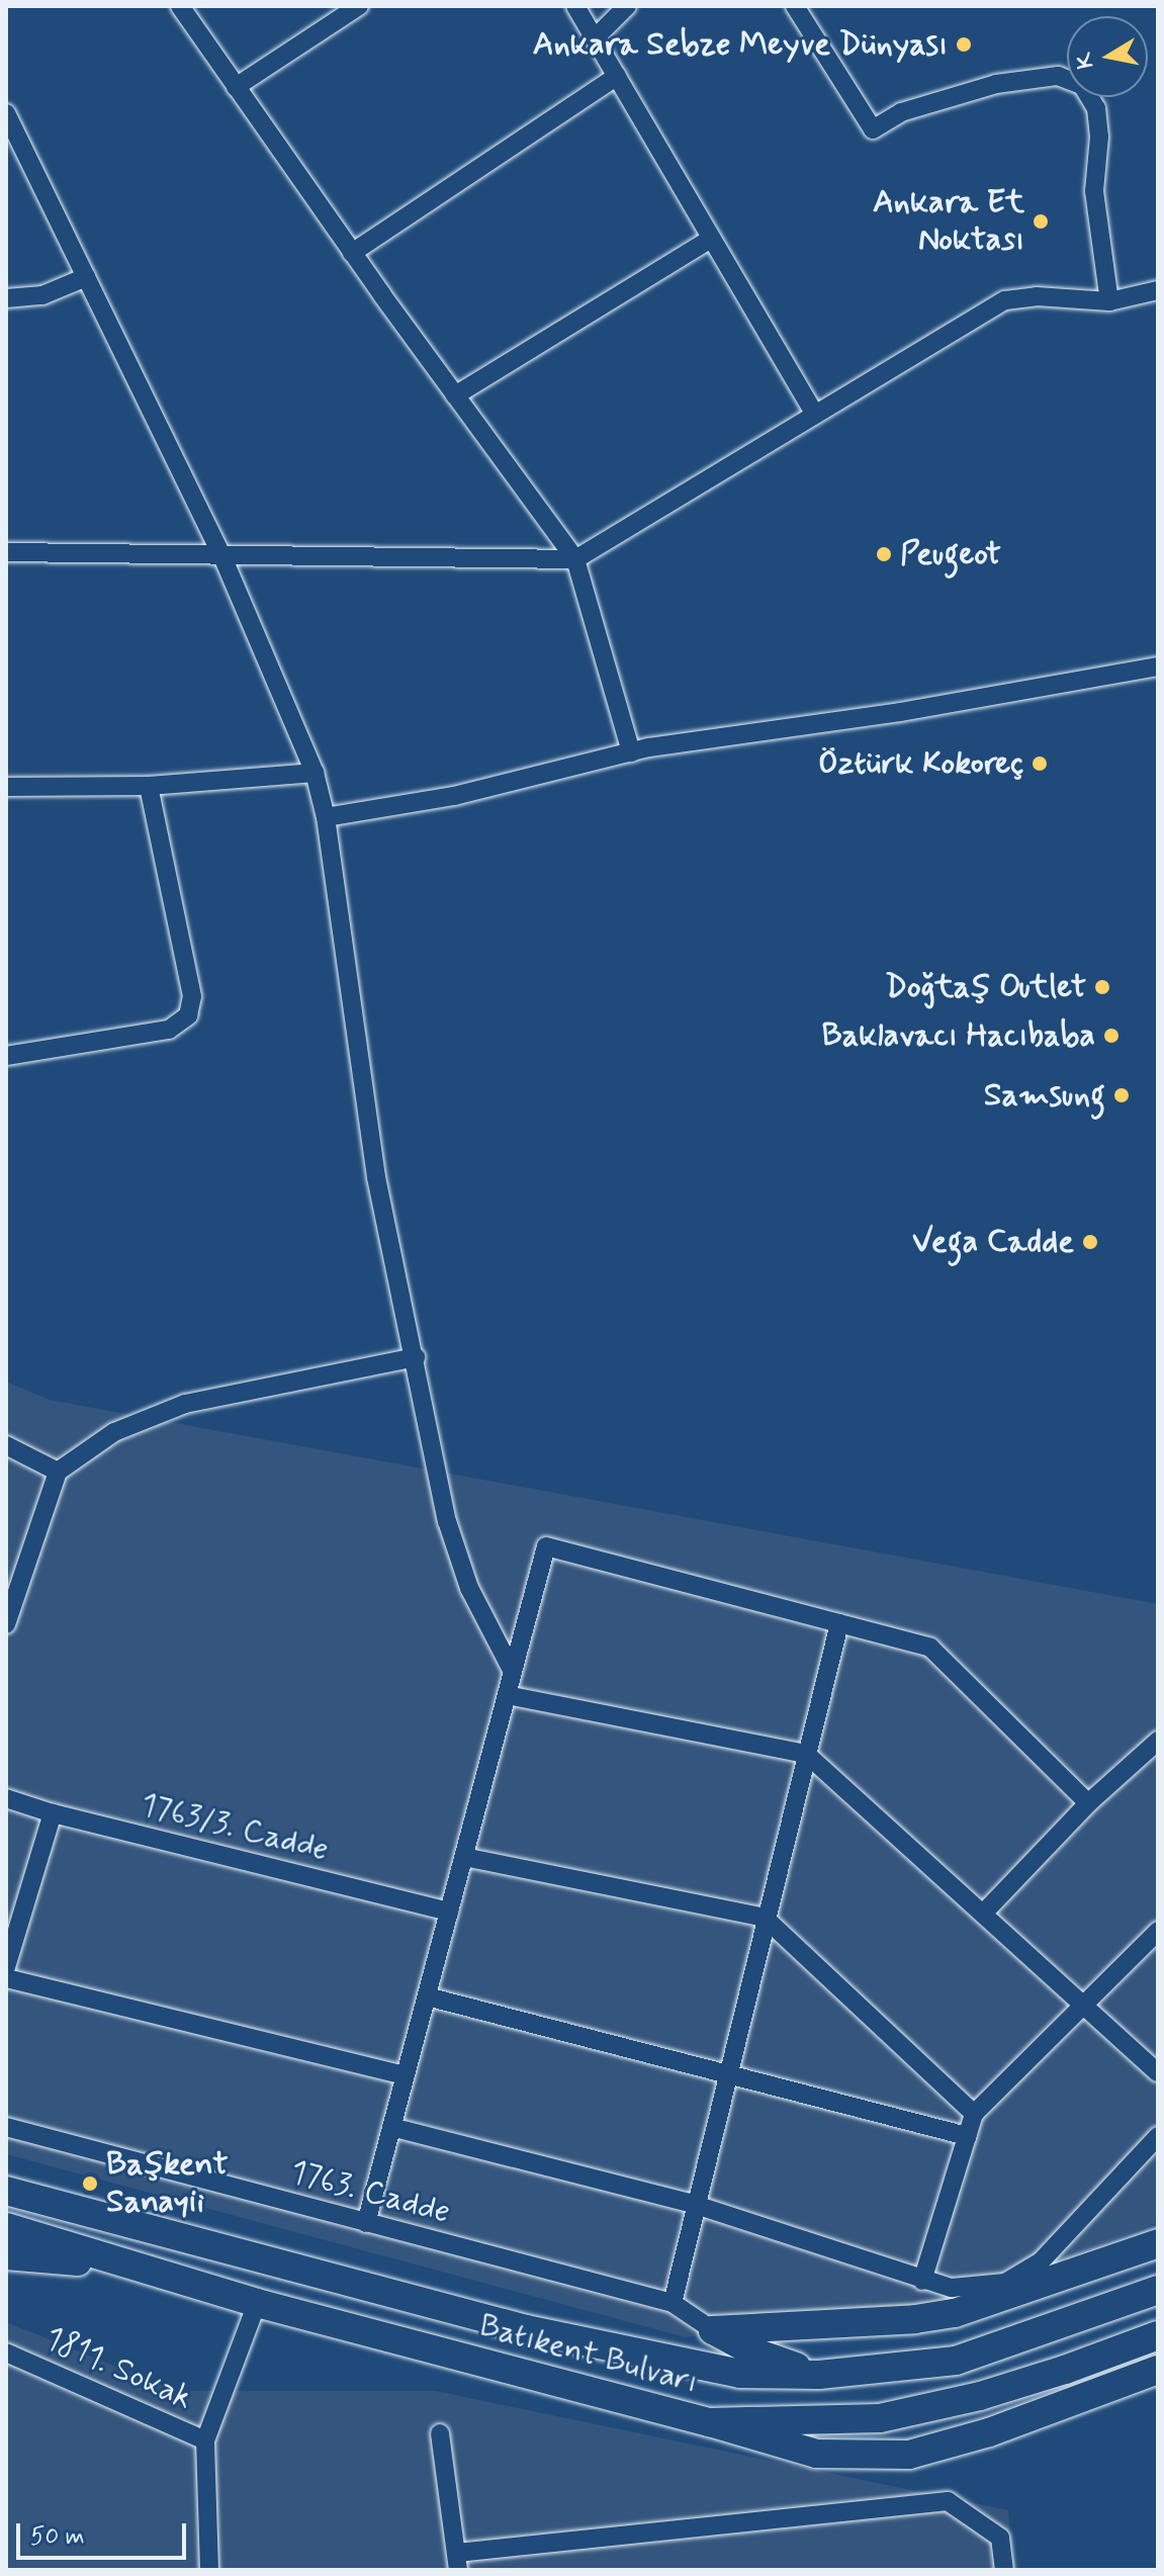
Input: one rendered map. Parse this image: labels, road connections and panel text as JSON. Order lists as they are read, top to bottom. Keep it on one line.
{"streets":{"main road":["Batıkent Bulvarı"],"street":["1763/3. Cadde","1763. Cadde","1811. Sokak"]},"places":["Ankara Sebze Meyve Dünyası","Ankara Et Noktası","Peugeot","Öztürk Kokoreç","Doğtaş Outlet","Baklavacı Hacıbaba","Samsung","Vega Cadde","Başkent Sanayii"],"scale_bar":"50 m","north":"left"}
